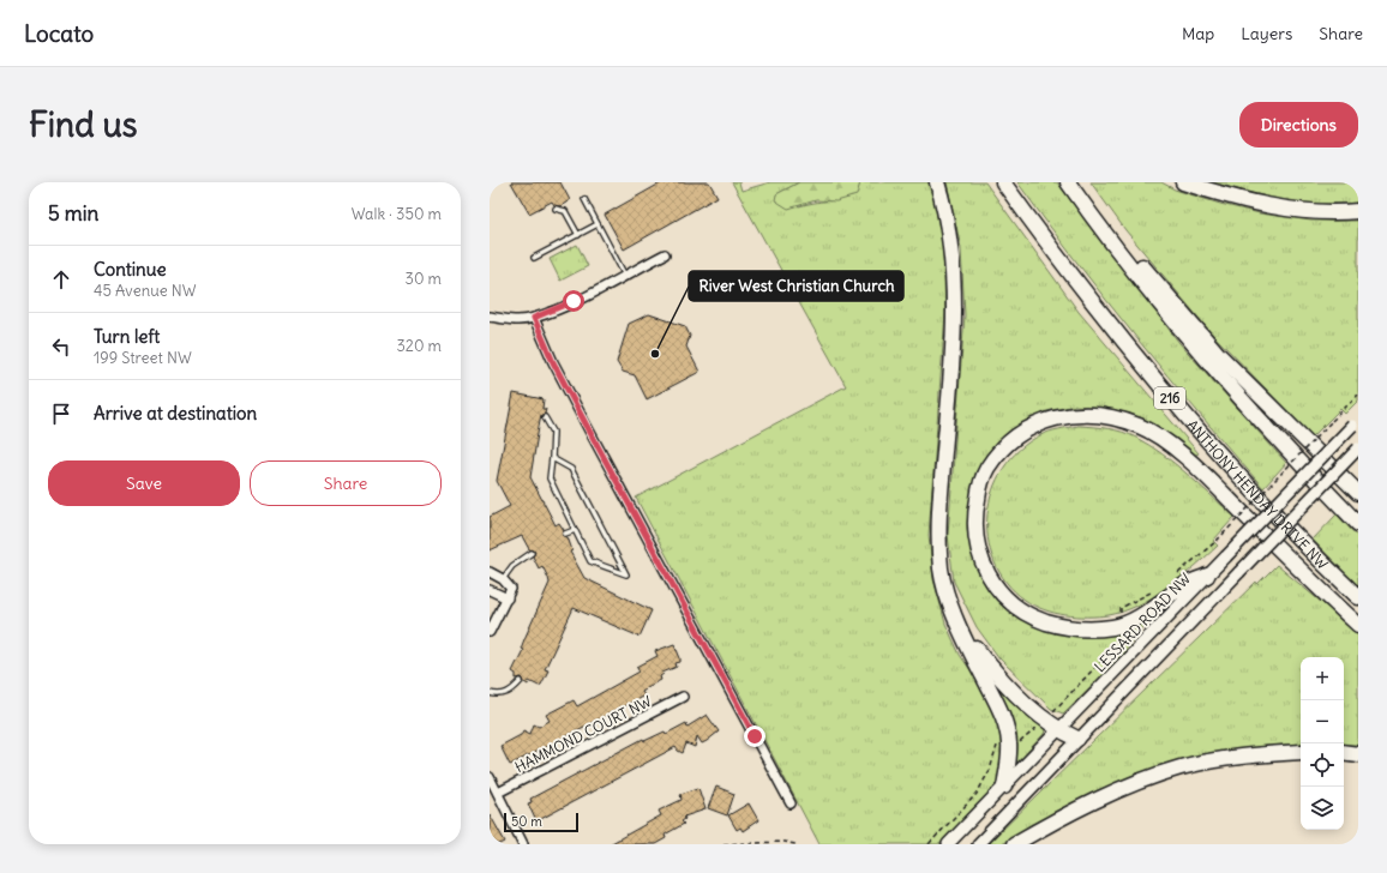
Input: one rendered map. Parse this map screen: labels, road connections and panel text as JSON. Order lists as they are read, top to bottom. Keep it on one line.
{"streets":{"highway":["216","ANTHONY HENDAY DRIVE NW"],"main road":["LESSARD ROAD NW"],"street":["HAMMOND COURT NW"]},"places":["River West Christian Church"],"scale_bar":"50 m","page":{"header":"Locato","nav":["Map","Layers","Share"],"buttons":["Directions",["Save","Share"]],"title":"Find us","heading":["5 min","Walk · 350 m"],"list":[["Continue","45 Avenue NW","30 m"],["Turn left","199 Street NW","320 m"],"Arrive at destination"],"map_buttons":["+","−"],"scale":"50 m"}}
